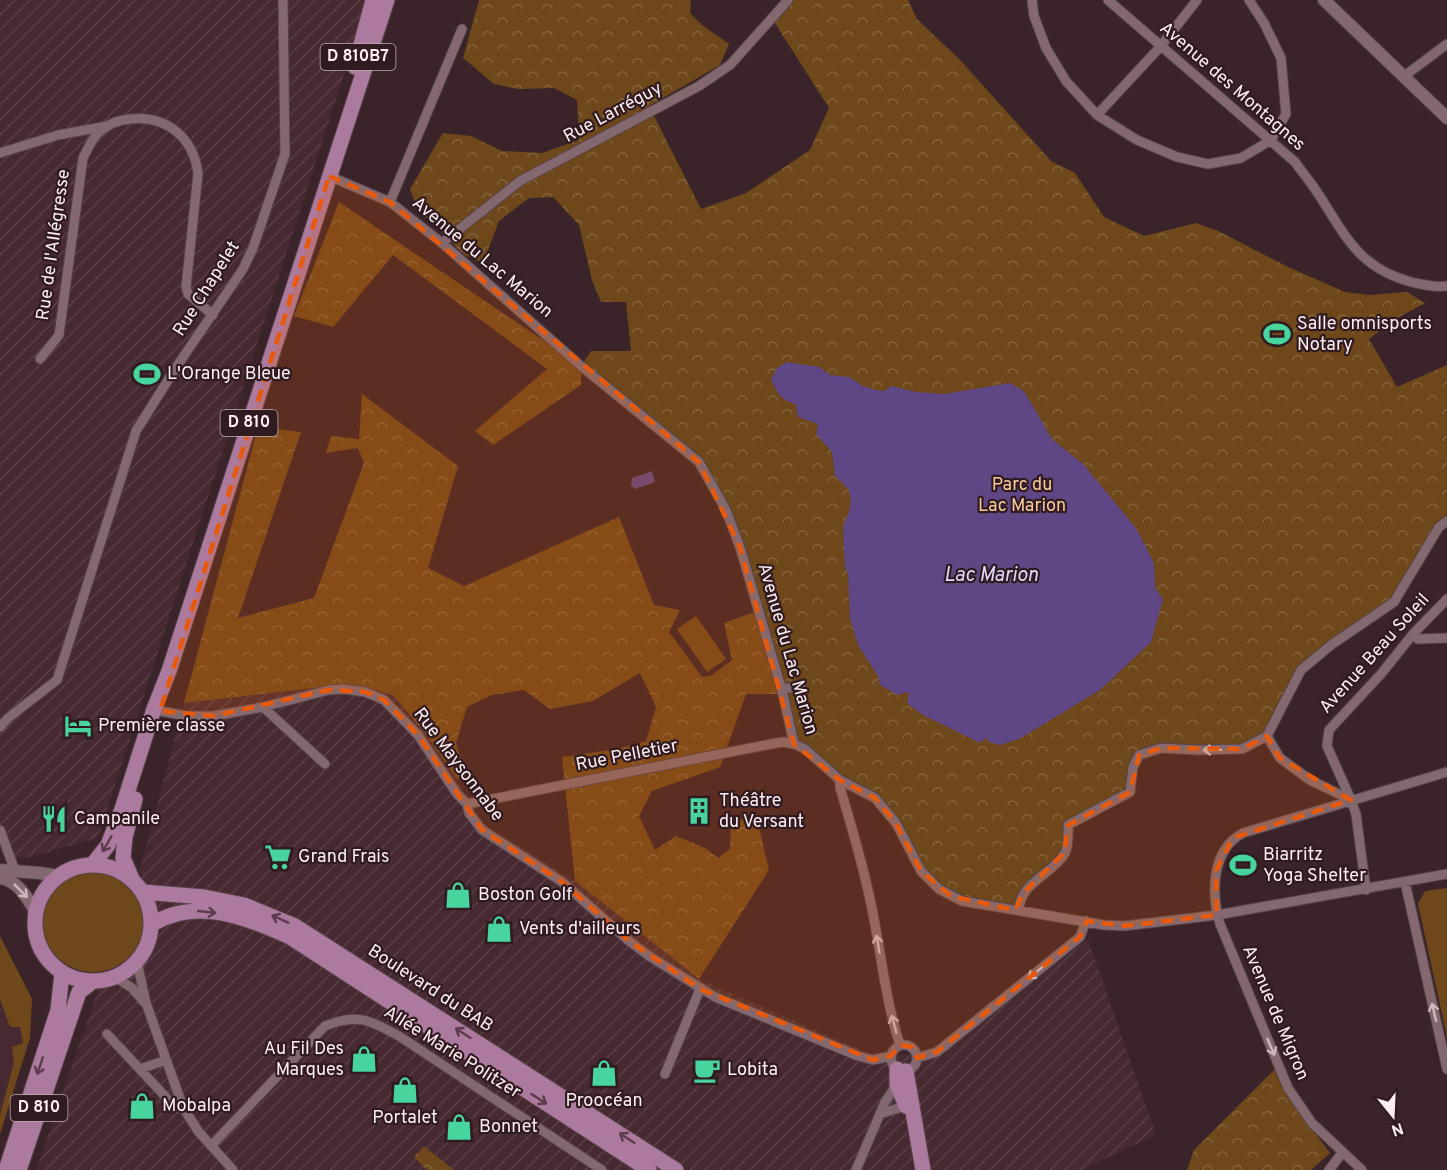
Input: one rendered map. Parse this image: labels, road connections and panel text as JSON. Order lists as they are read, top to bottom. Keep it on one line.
{"streets":{"main road":["D 810B7","D 810","Boulevard du BAB"],"street":["Avenue des Montagnes","Rue Larréguy","Rue de l'Allégresse","Avenue du Lac Marion","Rue Chapelet","Avenue Beau Soleil","Rue Pelletier","Rue Maysonnabe","Avenue de Migron","Allée Marie Politzer"]},"crossings":[["D 810B7","D 810"],["Rue Larréguy","Avenue du Lac Marion"],["Avenue du Lac Marion","D 810"],["Avenue du Lac Marion","Avenue Beau Soleil"],["Avenue du Lac Marion","Rue Pelletier"],["Avenue du Lac Marion","Avenue de Migron"],["D 810","Rue Maysonnabe"],["D 810","Boulevard du BAB"],["Avenue Beau Soleil","Avenue de Migron"],["Rue Pelletier","Rue Maysonnabe"]],"one_way":["Avenue de Migron"],"water":["Lac Marion"],"parks":["Parc du Lac Marion"],"places":{"sports":["Salle omnisports Notary","L'Orange Bleue","Biarritz Yoga Shelter"],"hotel":["Première classe"],"building":["Théâtre du Versant"],"restaurant":["Campanile"],"supermarket":["Grand Frais"],"shop":["Boston Golf","Vents d'ailleurs","Au Fil Des Marques","Proocéan","Portalet","Mobalpa","Bonnet"],"cafe":["Lobita"]},"north":"bottom"}
